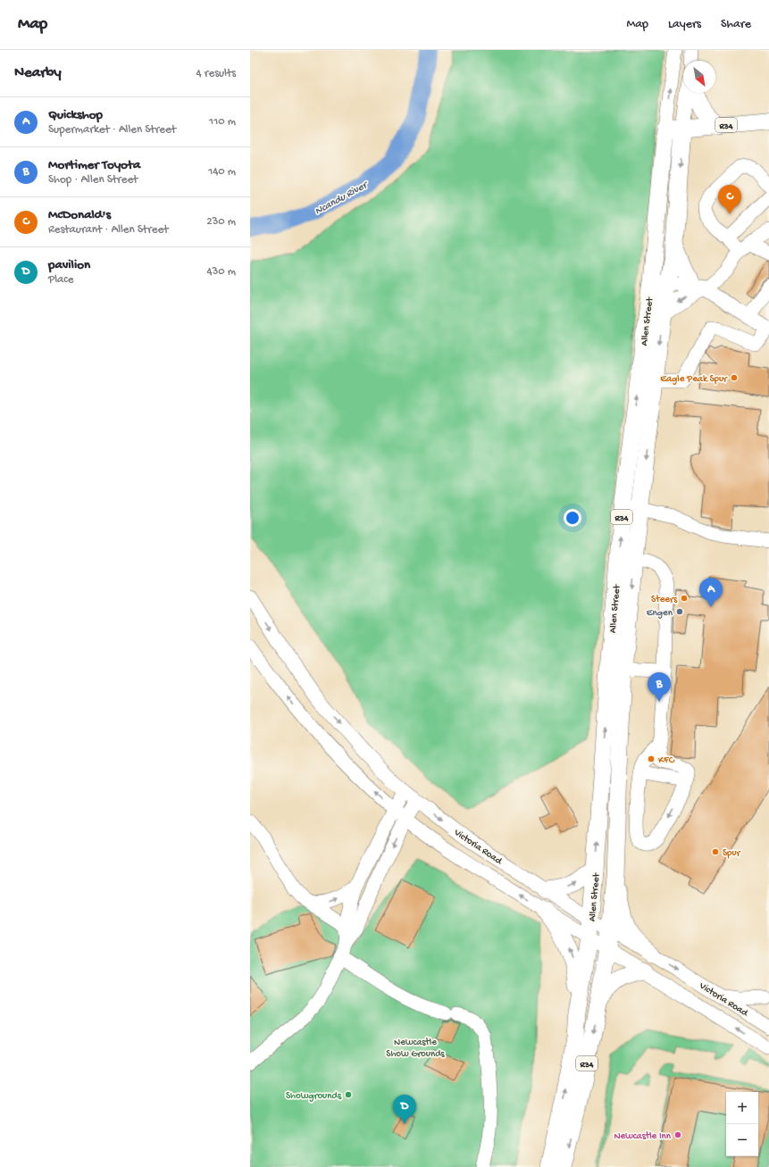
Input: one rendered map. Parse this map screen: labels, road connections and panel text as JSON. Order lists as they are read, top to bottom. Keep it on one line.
{"streets":{"main road":["R34","Allen Street"],"street":["Victoria Road"]},"crossings":[["R34","Allen Street"],["Allen Street","Victoria Road"]],"water":["Ncandu River"],"parks":["Newcastle Show Grounds"],"places":["Eagle Peak Spur","Steers","Engen","KFC","Spur","Showgrounds","Newcastle Inn"],"north":"bottom right","page":{"header":"Map","nav":["Map","Layers","Share"],"heading":["Nearby","4 results"],"list":[{"mark":"A","name":"Quickshop","note":"Supermarket · Allen Street","value":"110 m"},{"mark":"B","name":"Mortimer Toyota","note":"Shop · Allen Street","value":"140 m"},{"mark":"C","name":"McDonald's","note":"Restaurant · Allen Street","value":"230 m"},{"mark":"D","name":"pavilion","note":"Place","value":"430 m"}],"pins":["C","A","B","D"],"map_buttons":["+","−"]}}
